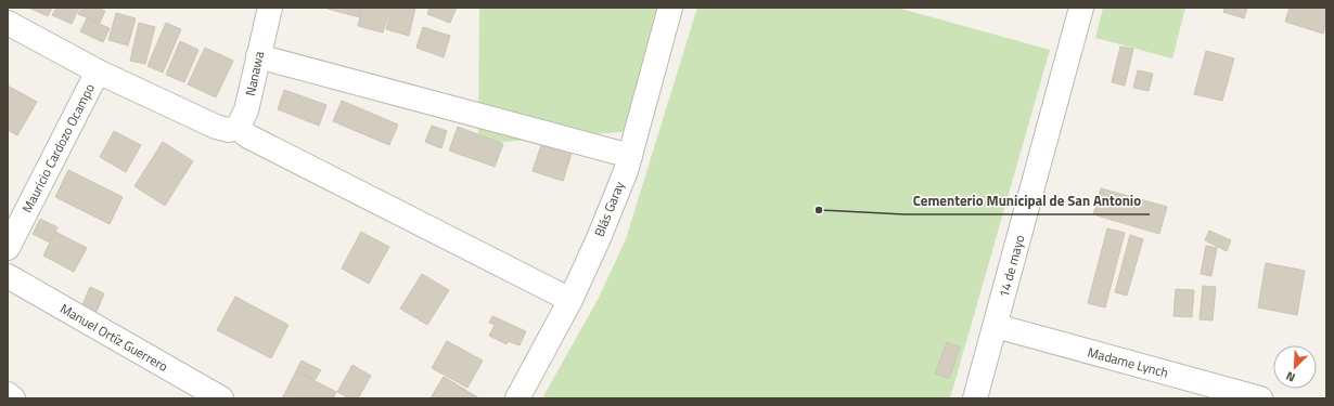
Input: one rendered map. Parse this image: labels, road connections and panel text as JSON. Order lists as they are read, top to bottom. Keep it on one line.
{"streets":{"street":["Nanawa","Mauricio Cardozo Ocampo","Blás Garay","14 de mayo","Manuel Ortíz Guerrero","Madame Lynch"]},"crossings":[["14 de mayo","Madame Lynch"]],"places":["Cementerio Municipal de San Antonio"],"north":"bottom left"}
